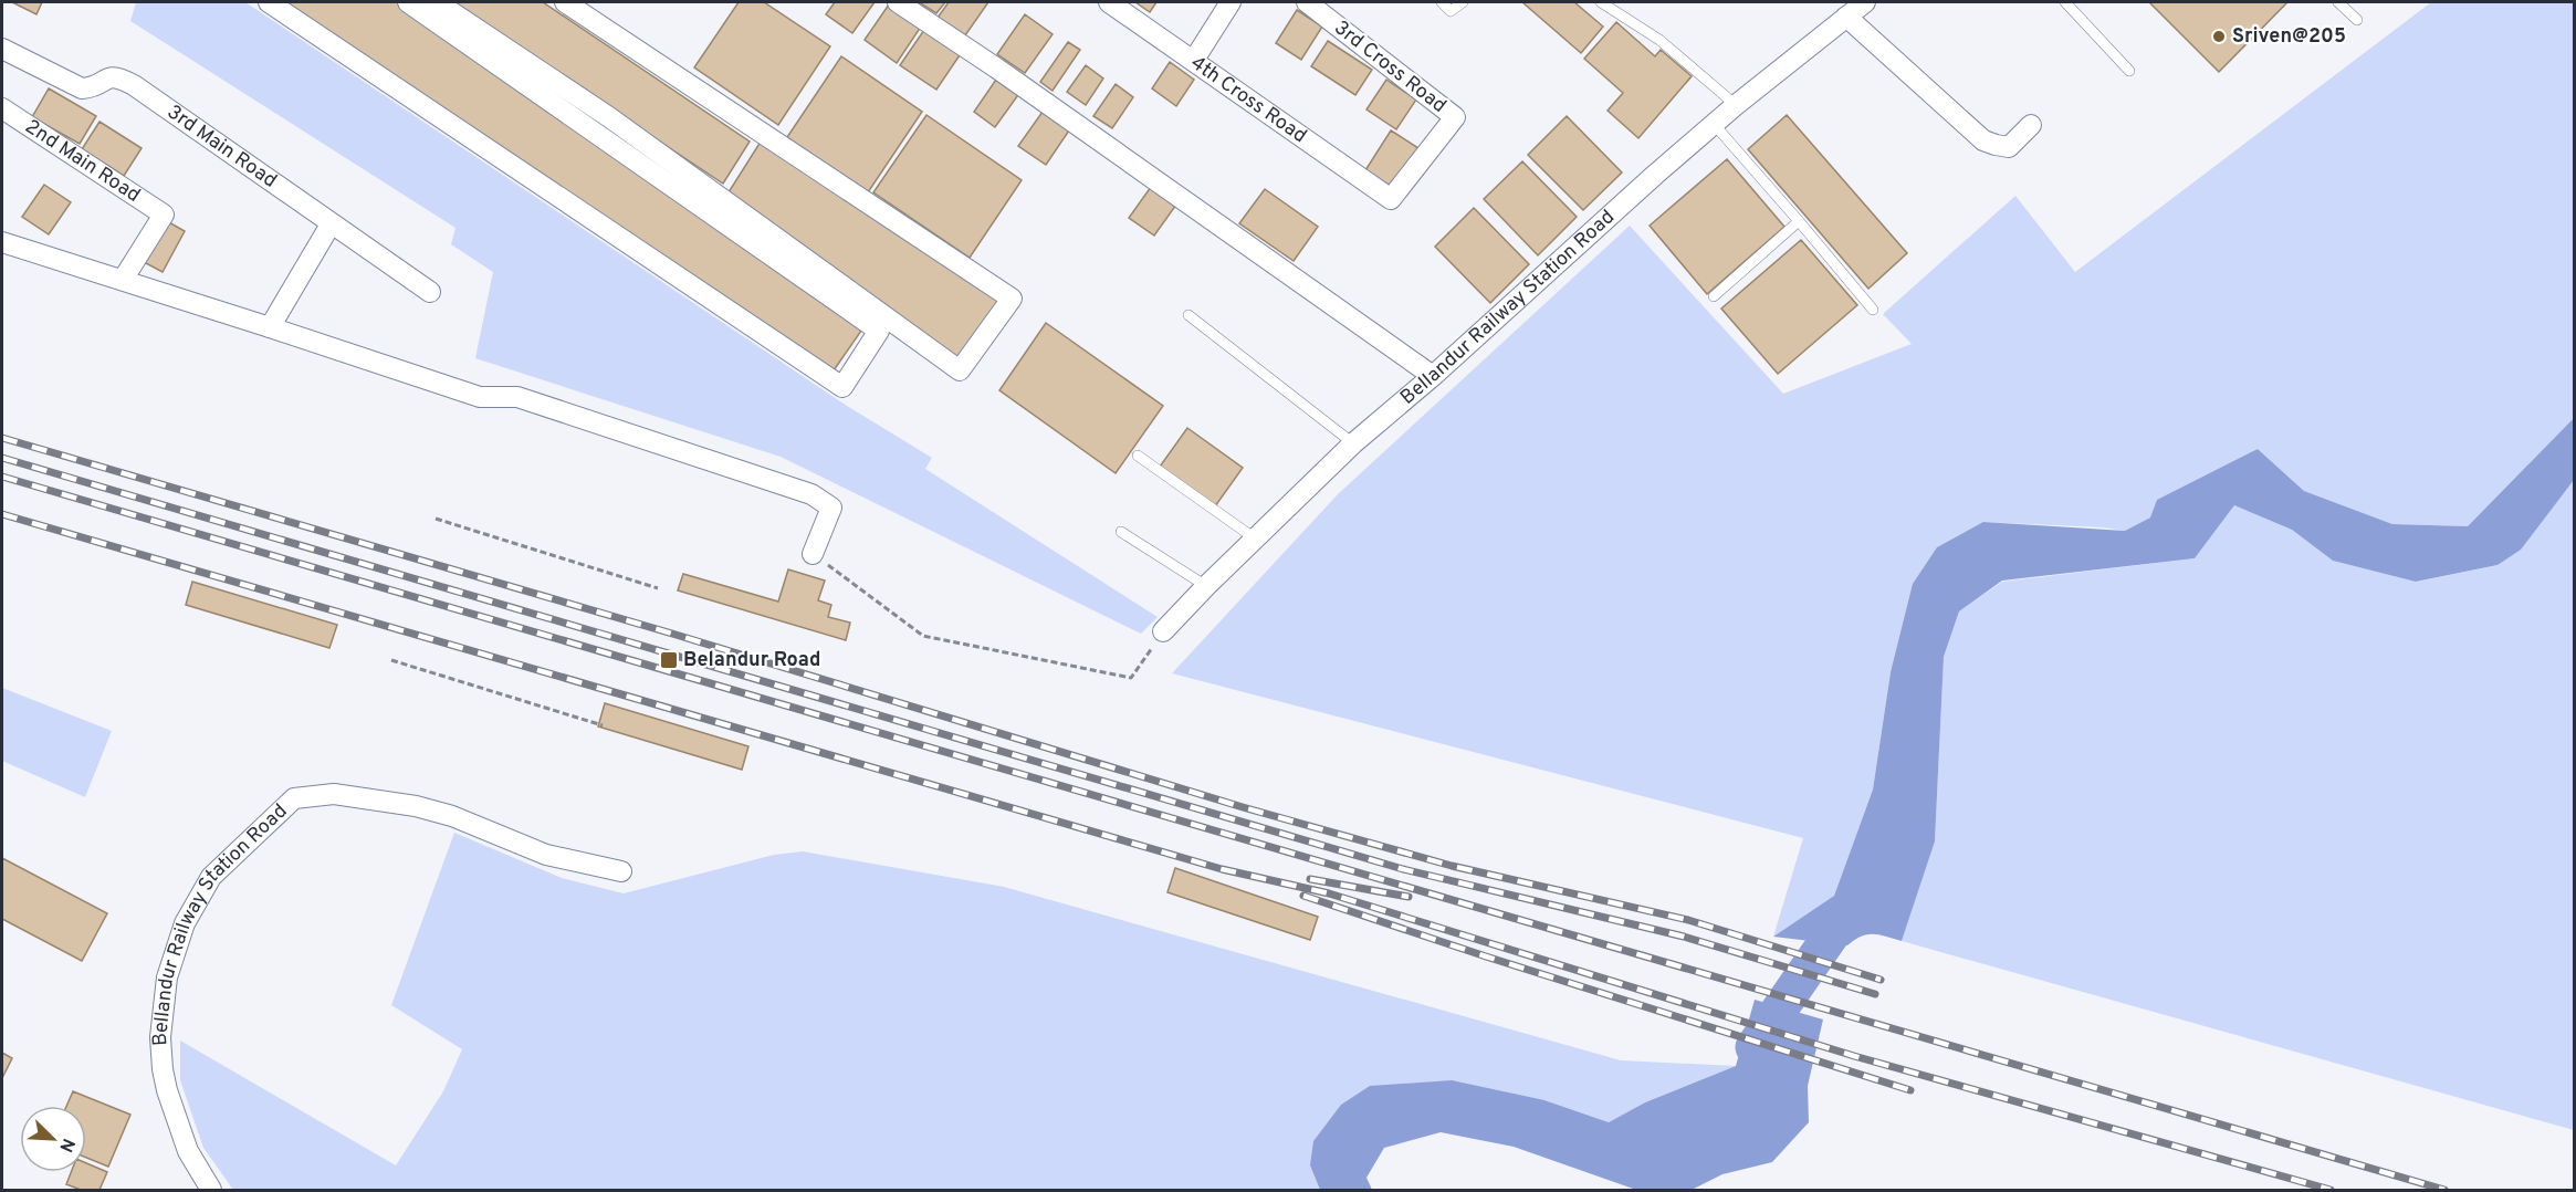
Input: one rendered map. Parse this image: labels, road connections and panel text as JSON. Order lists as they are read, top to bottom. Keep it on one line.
{"streets":{"street":["3rd Cross Road","4th Cross Road","3rd Main Road","2nd Main Road","Bellandur Railway Station Road"]},"crossings":[["3rd Cross Road","4th Cross Road"]],"places":{"other":["Sriven@205"],"transit":["Belandur Road"]},"north":"bottom right"}
